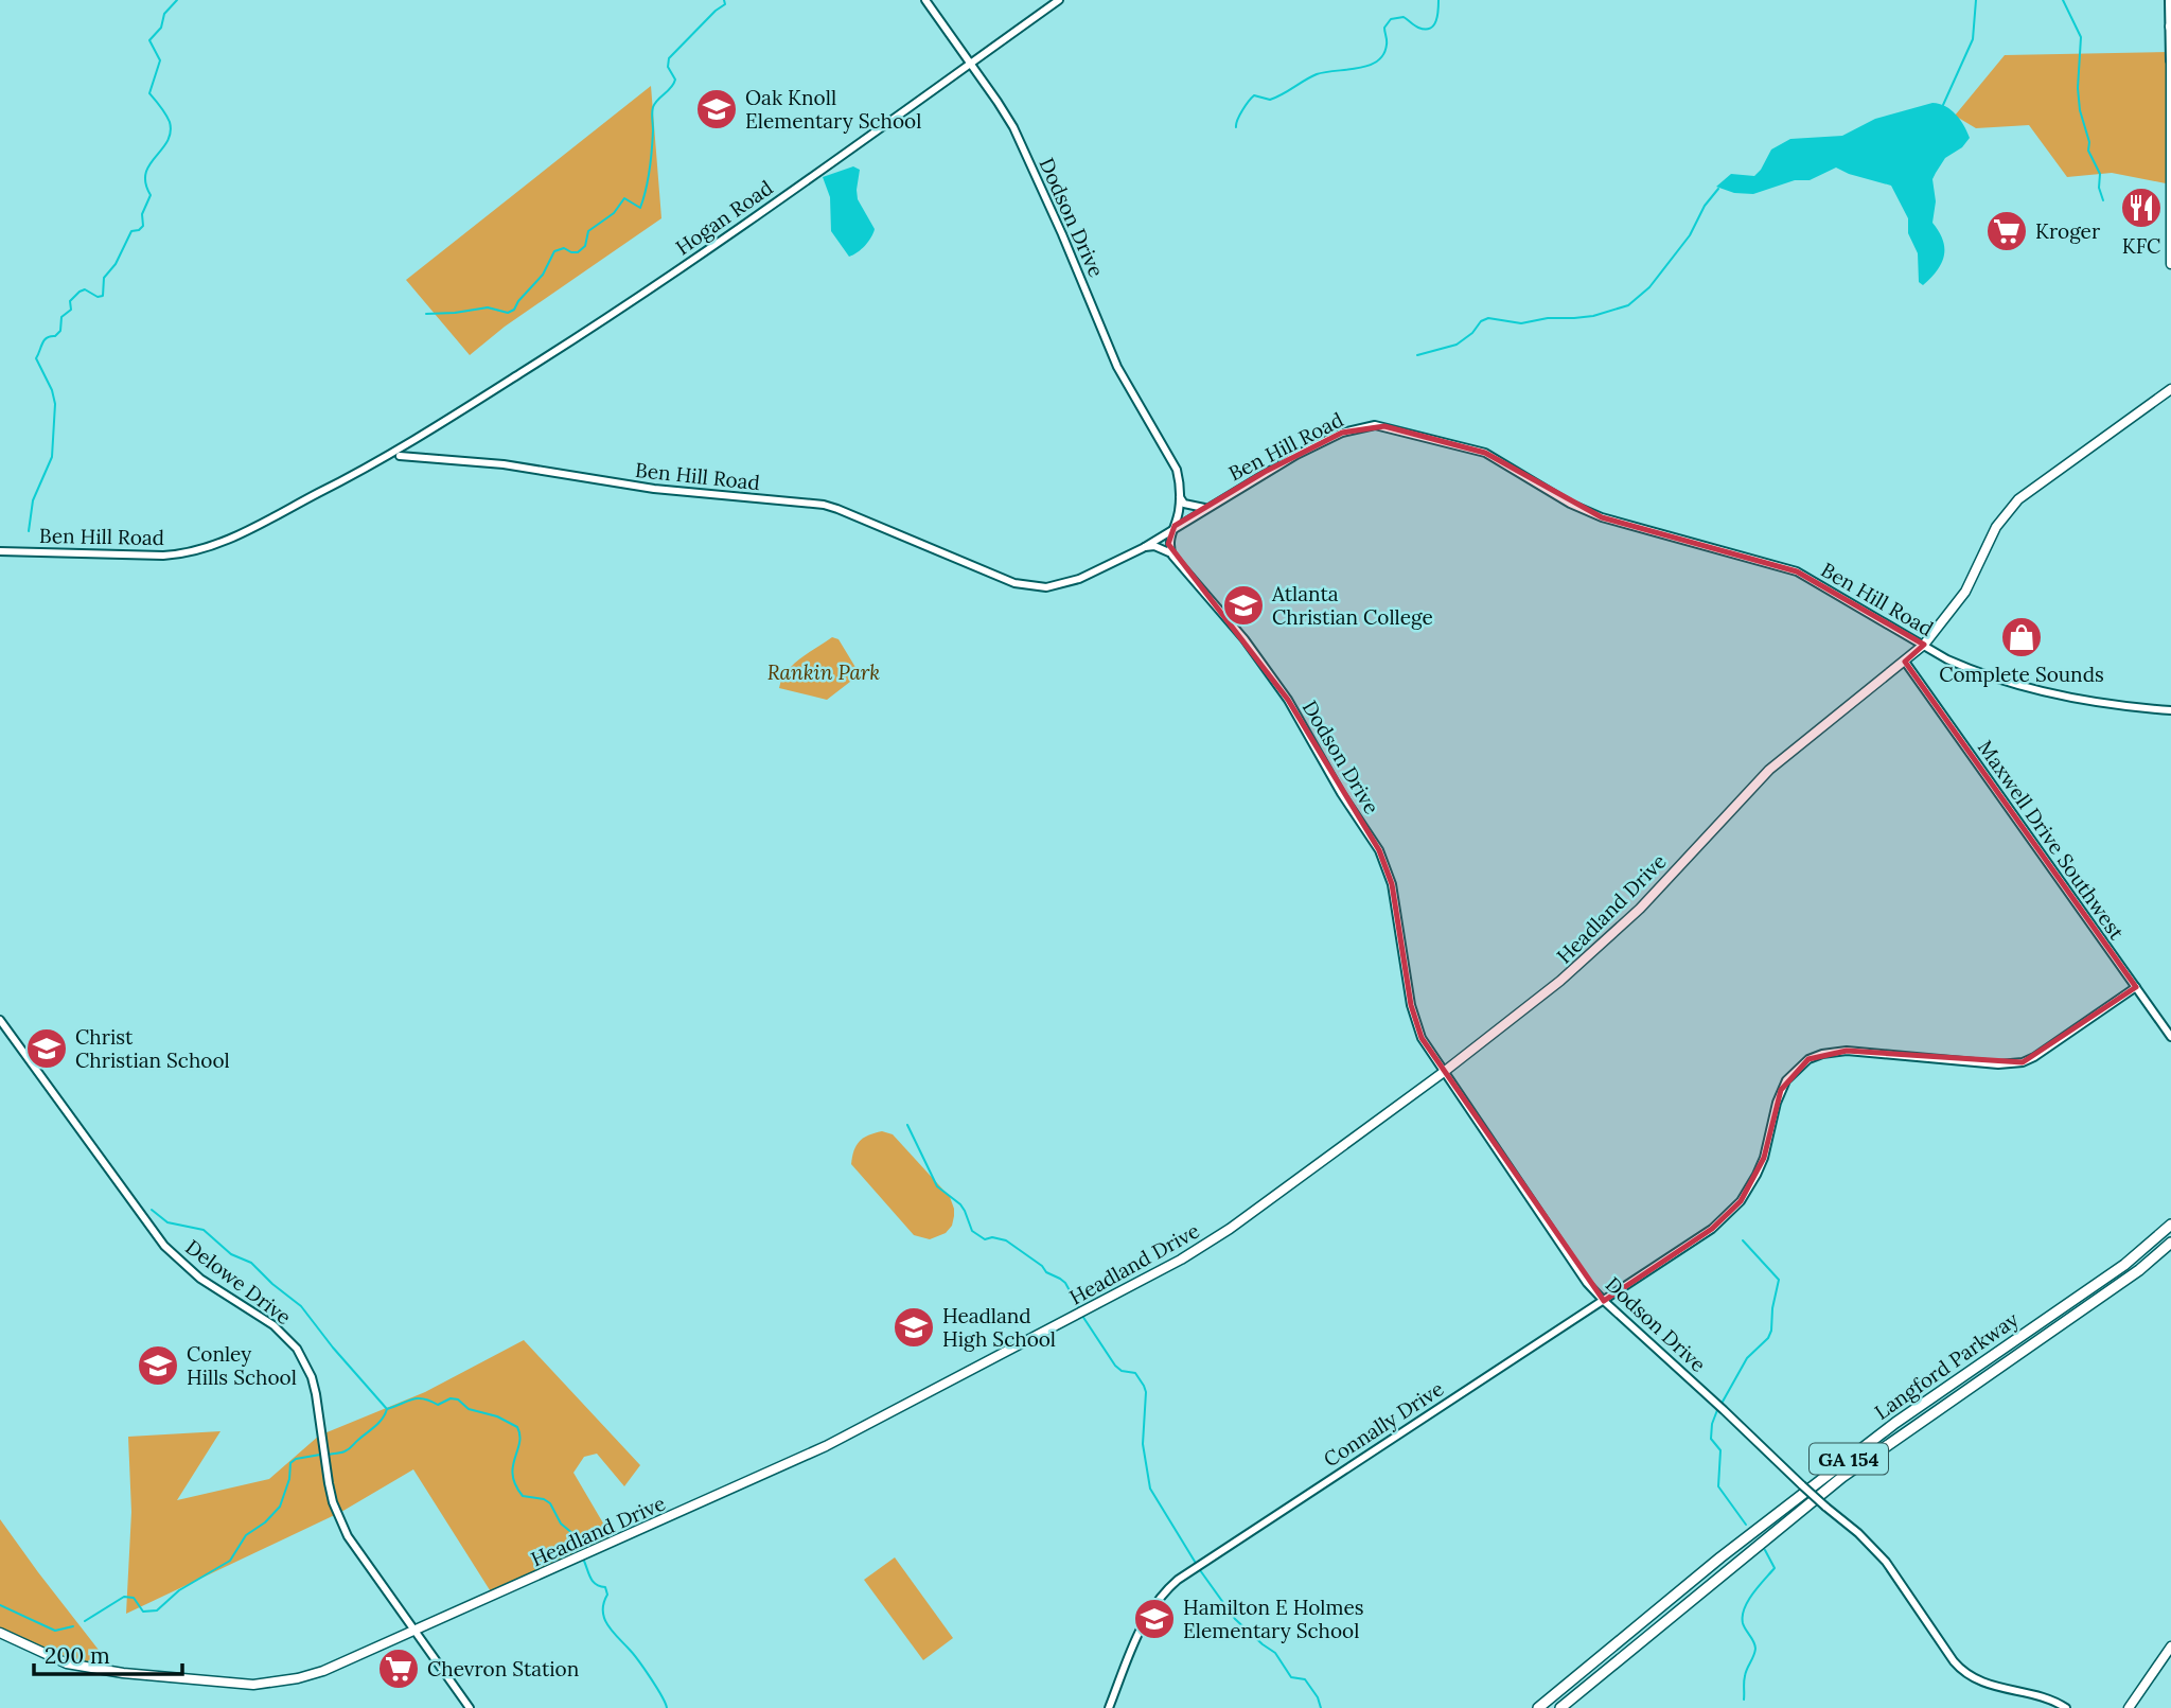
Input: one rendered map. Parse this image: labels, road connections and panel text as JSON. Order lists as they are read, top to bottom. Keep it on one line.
{"streets":{"highway":["Langford Parkway","GA 154"],"main road":["Headland Drive"],"street":["Hogan Road","Dodson Drive","Ben Hill Road","Maxwell Drive Southwest","Delowe Drive","Connally Drive"]},"crossings":[["Hogan Road","Dodson Drive"],["Hogan Road","Ben Hill Road"],["Dodson Drive","Ben Hill Road"],["Dodson Drive","Headland Drive"],["Dodson Drive","Connally Drive"],["Ben Hill Road","Headland Drive"],["Maxwell Drive Southwest","Headland Drive"],["Maxwell Drive Southwest","Connally Drive"],["Headland Drive","Delowe Drive"]],"parks":["Rankin Park"],"places":{"school or university":["Oak Knoll Elementary School","Atlanta Christian College","Christ Christian School","Headland High School","Conley Hills School","Hamilton E Holmes Elementary School"],"restaurant":["KFC"],"supermarket":["Kroger","Chevron Station"],"shop":["Complete Sounds"]},"scale_bar":"200 m"}
